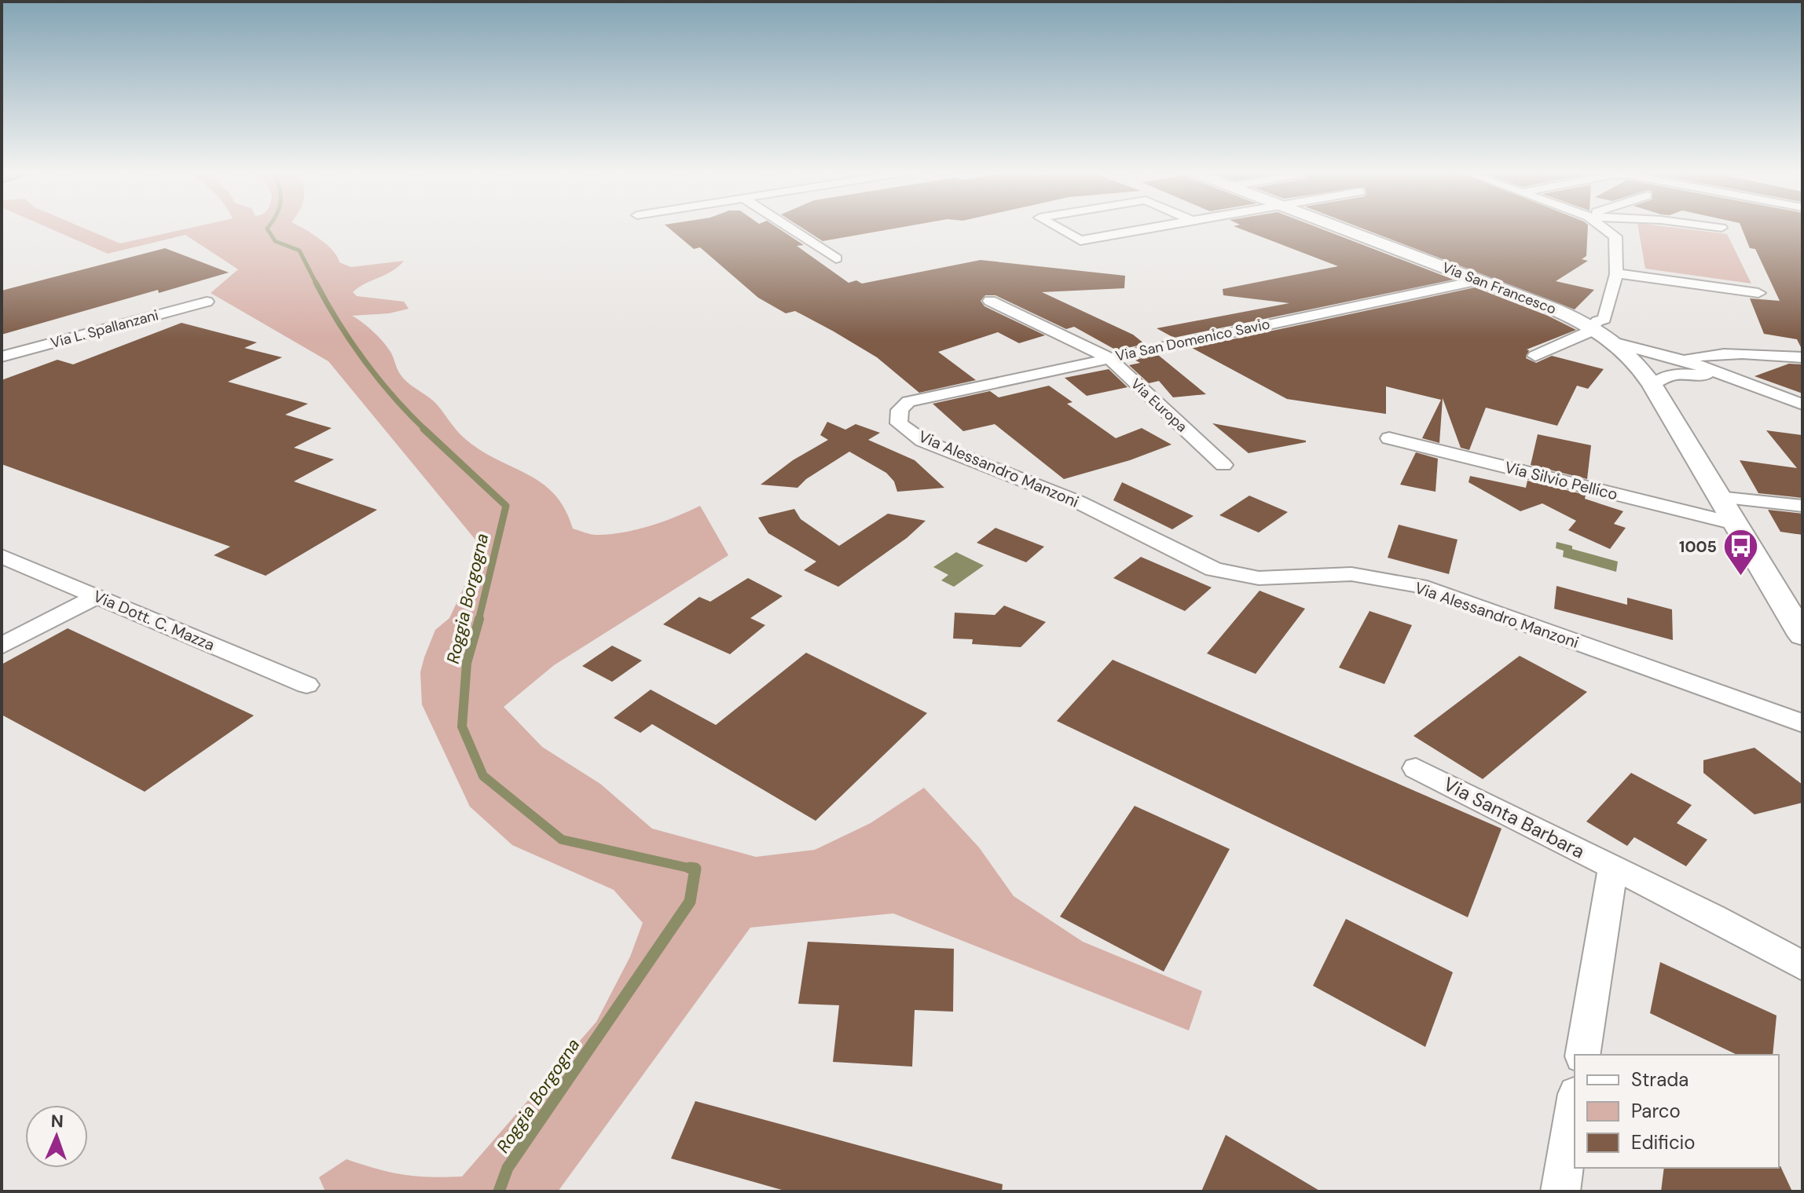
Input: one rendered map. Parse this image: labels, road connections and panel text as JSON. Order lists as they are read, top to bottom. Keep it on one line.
{"streets":{"street":["Via San Francesco","Via L. Spallanzani","Via San Domenico Savio","Via Europa","Via Alessandro Manzoni","Via Silvio Pellico","Via Dott. C. Mazza","Via Santa Barbara"]},"crossings":[["Via San Francesco","Via San Domenico Savio"],["Via San Francesco","Via Silvio Pellico"],["Via San Domenico Savio","Via Europa"],["Via San Domenico Savio","Via Alessandro Manzoni"]],"water":["Roggia Borgogna"],"places":{"bus stop":["1005"]},"legend":["Strada","Parco","Edificio"],"north":"top"}
